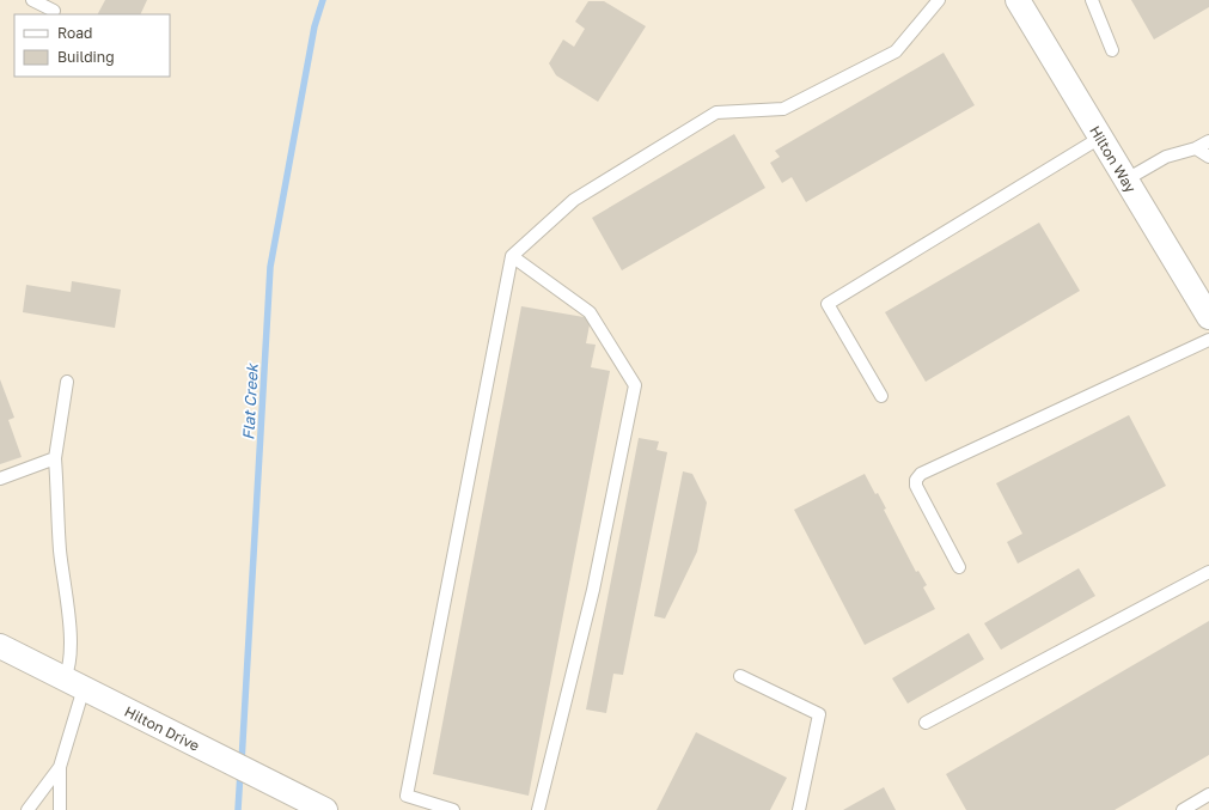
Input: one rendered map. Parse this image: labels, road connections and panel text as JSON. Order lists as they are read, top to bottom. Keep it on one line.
{"streets":{"street":["Hilton Way","Hilton Drive"]},"water":["Flat Creek"],"legend":["Road","Building"]}
